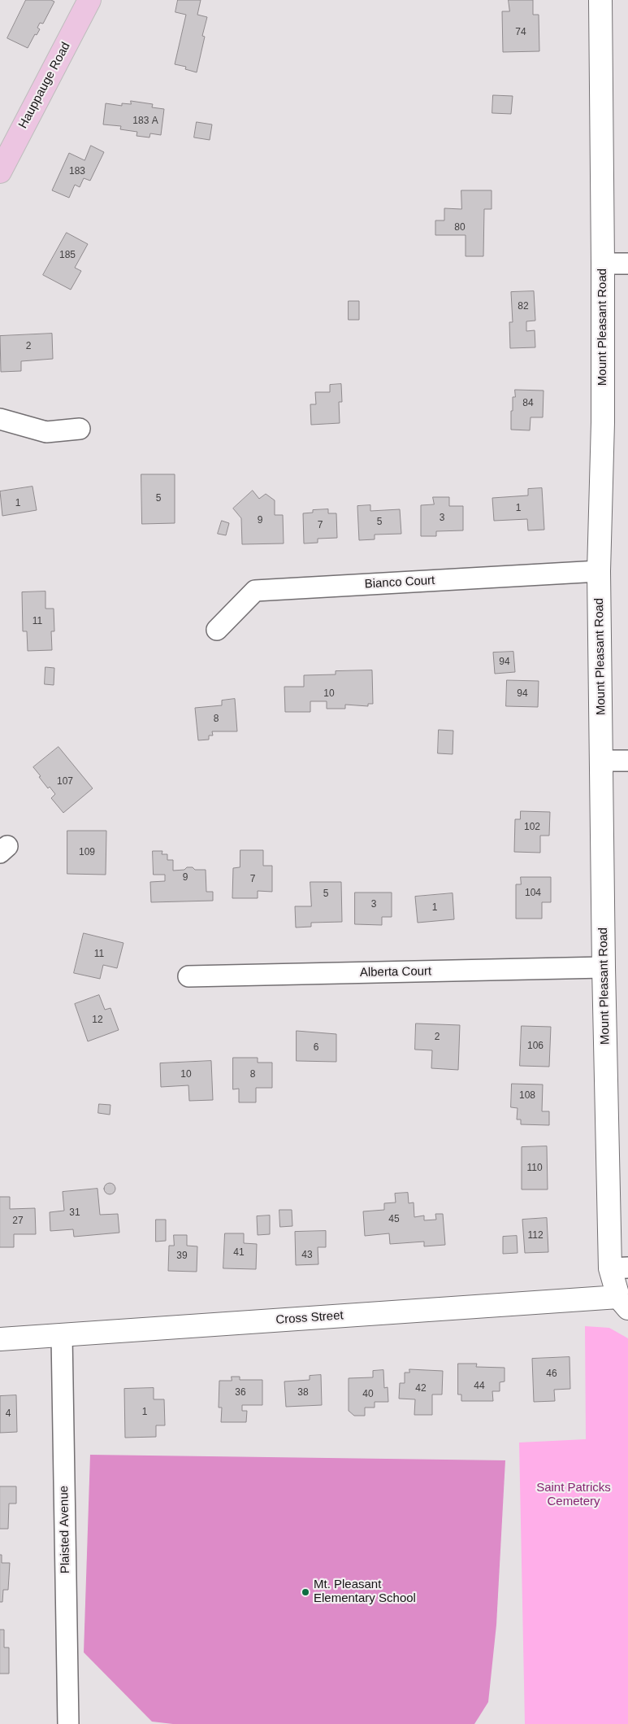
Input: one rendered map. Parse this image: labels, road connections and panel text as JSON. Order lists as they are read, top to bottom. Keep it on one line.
{"streets":{"main road":["Hauppauge Road"],"street":["Mount Pleasant Road","Bianco Court","Alberta Court","Cross Street","Plaisted Avenue"]},"crossings":[["Mount Pleasant Road","Bianco Court"],["Mount Pleasant Road","Alberta Court"],["Mount Pleasant Road","Cross Street"],["Cross Street","Plaisted Avenue"]],"parks":["Saint Patricks Cemetery"],"places":["Mt. Pleasant Elementary School"],"house_numbers":["74","183 A","183","80","185","82","2","84","5","1","1","3","9","5","7","11","94","10","94","8","107","102","109","9","7","104","5","3","1","11","12","2","106","6","10","8","108","110","31","45","27","112","41","43","39","46","44","42","36","38","40","1","4"]}
